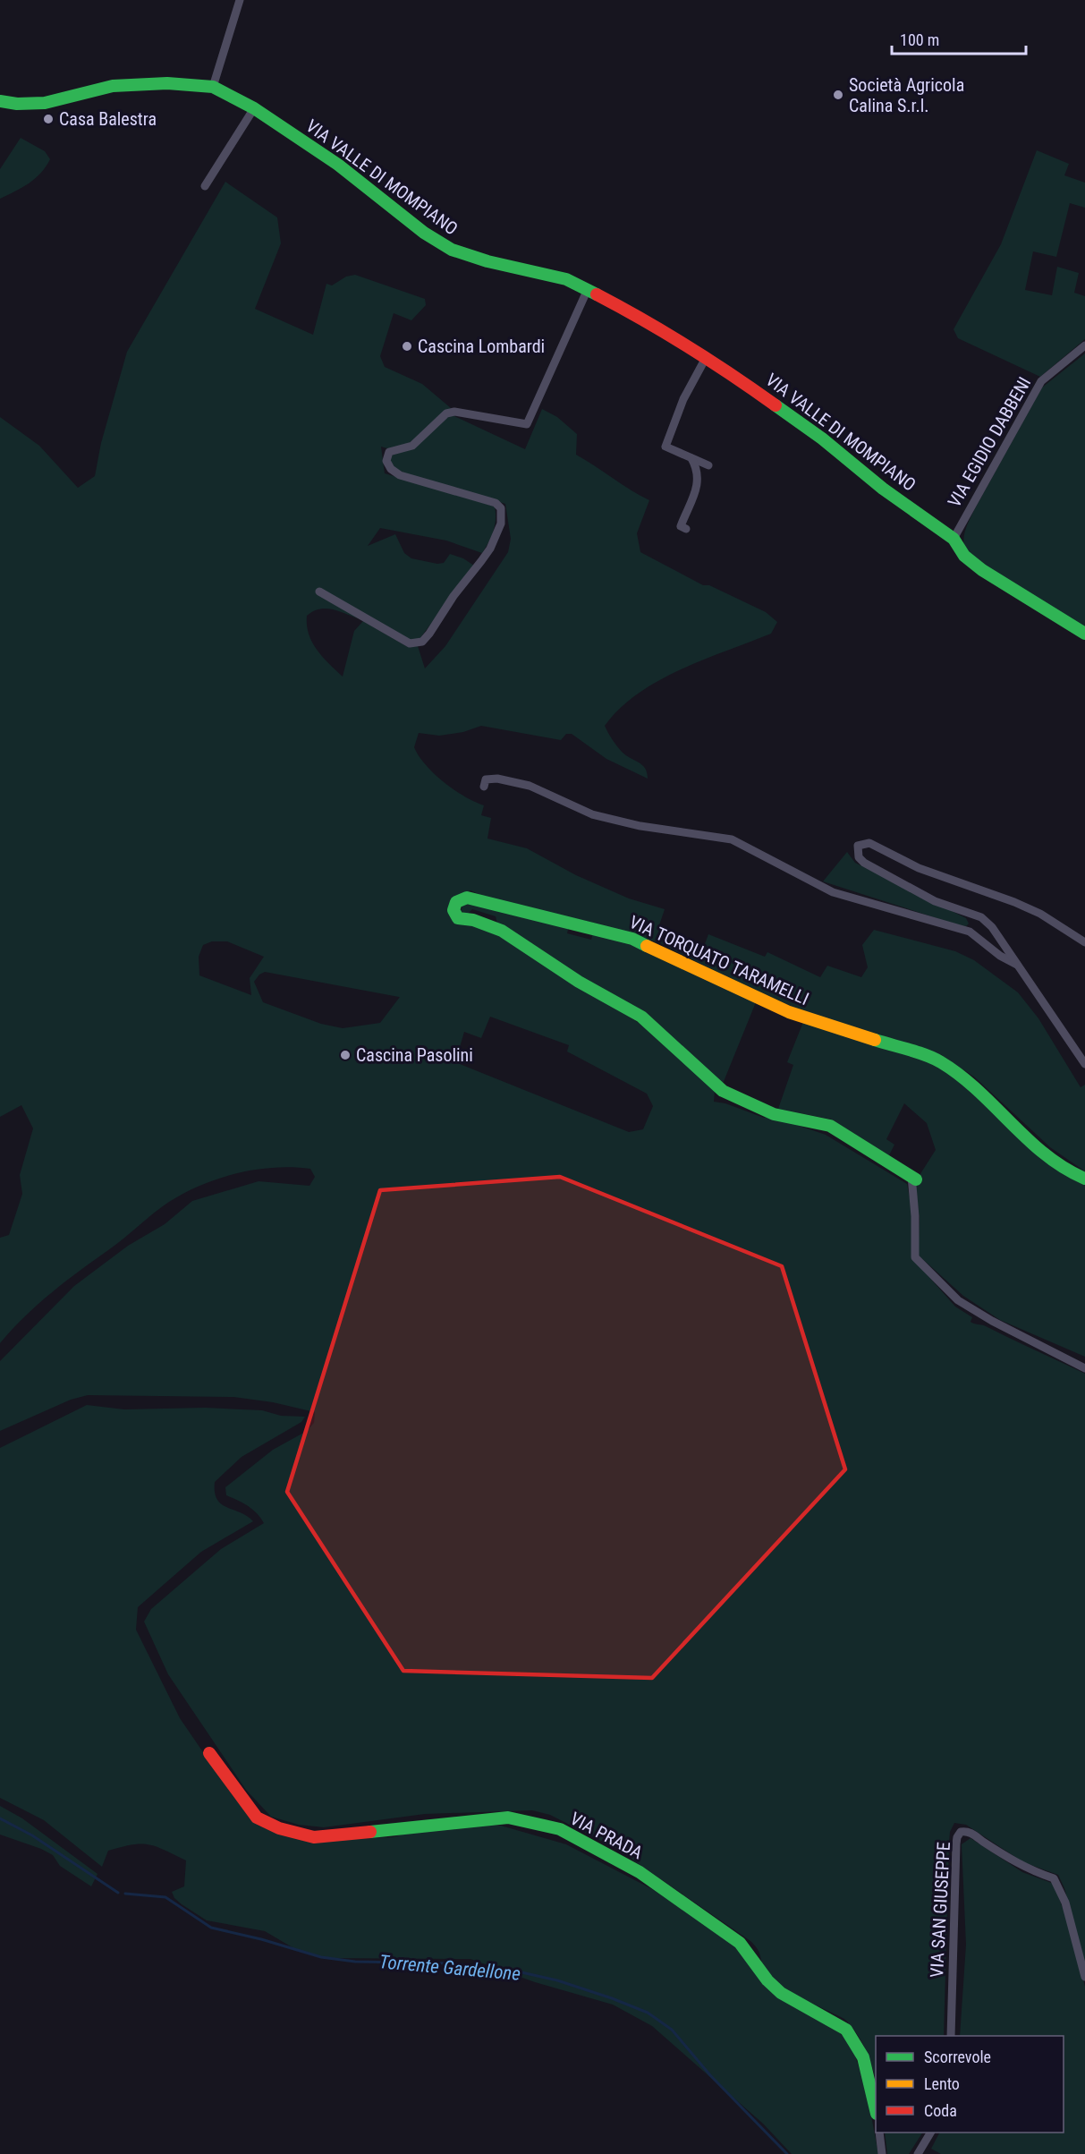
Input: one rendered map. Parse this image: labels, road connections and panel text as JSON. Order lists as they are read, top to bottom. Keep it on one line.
{"streets":{"street":["VIA VALLE DI MOMPIANO","VIA EGIDIO DABBENI","VIA TORQUATO TARAMELLI","VIA PRADA","VIA SAN GIUSEPPE"]},"crossings":[["VIA VALLE DI MOMPIANO","VIA EGIDIO DABBENI"]],"water":["Torrente Gardellone"],"places":["Società Agricola Calina S.r.l.","Casa Balestra","Cascina Lombardi","Cascina Pasolini"],"legend":["Scorrevole","Lento","Coda"],"scale_bar":"100 m"}
